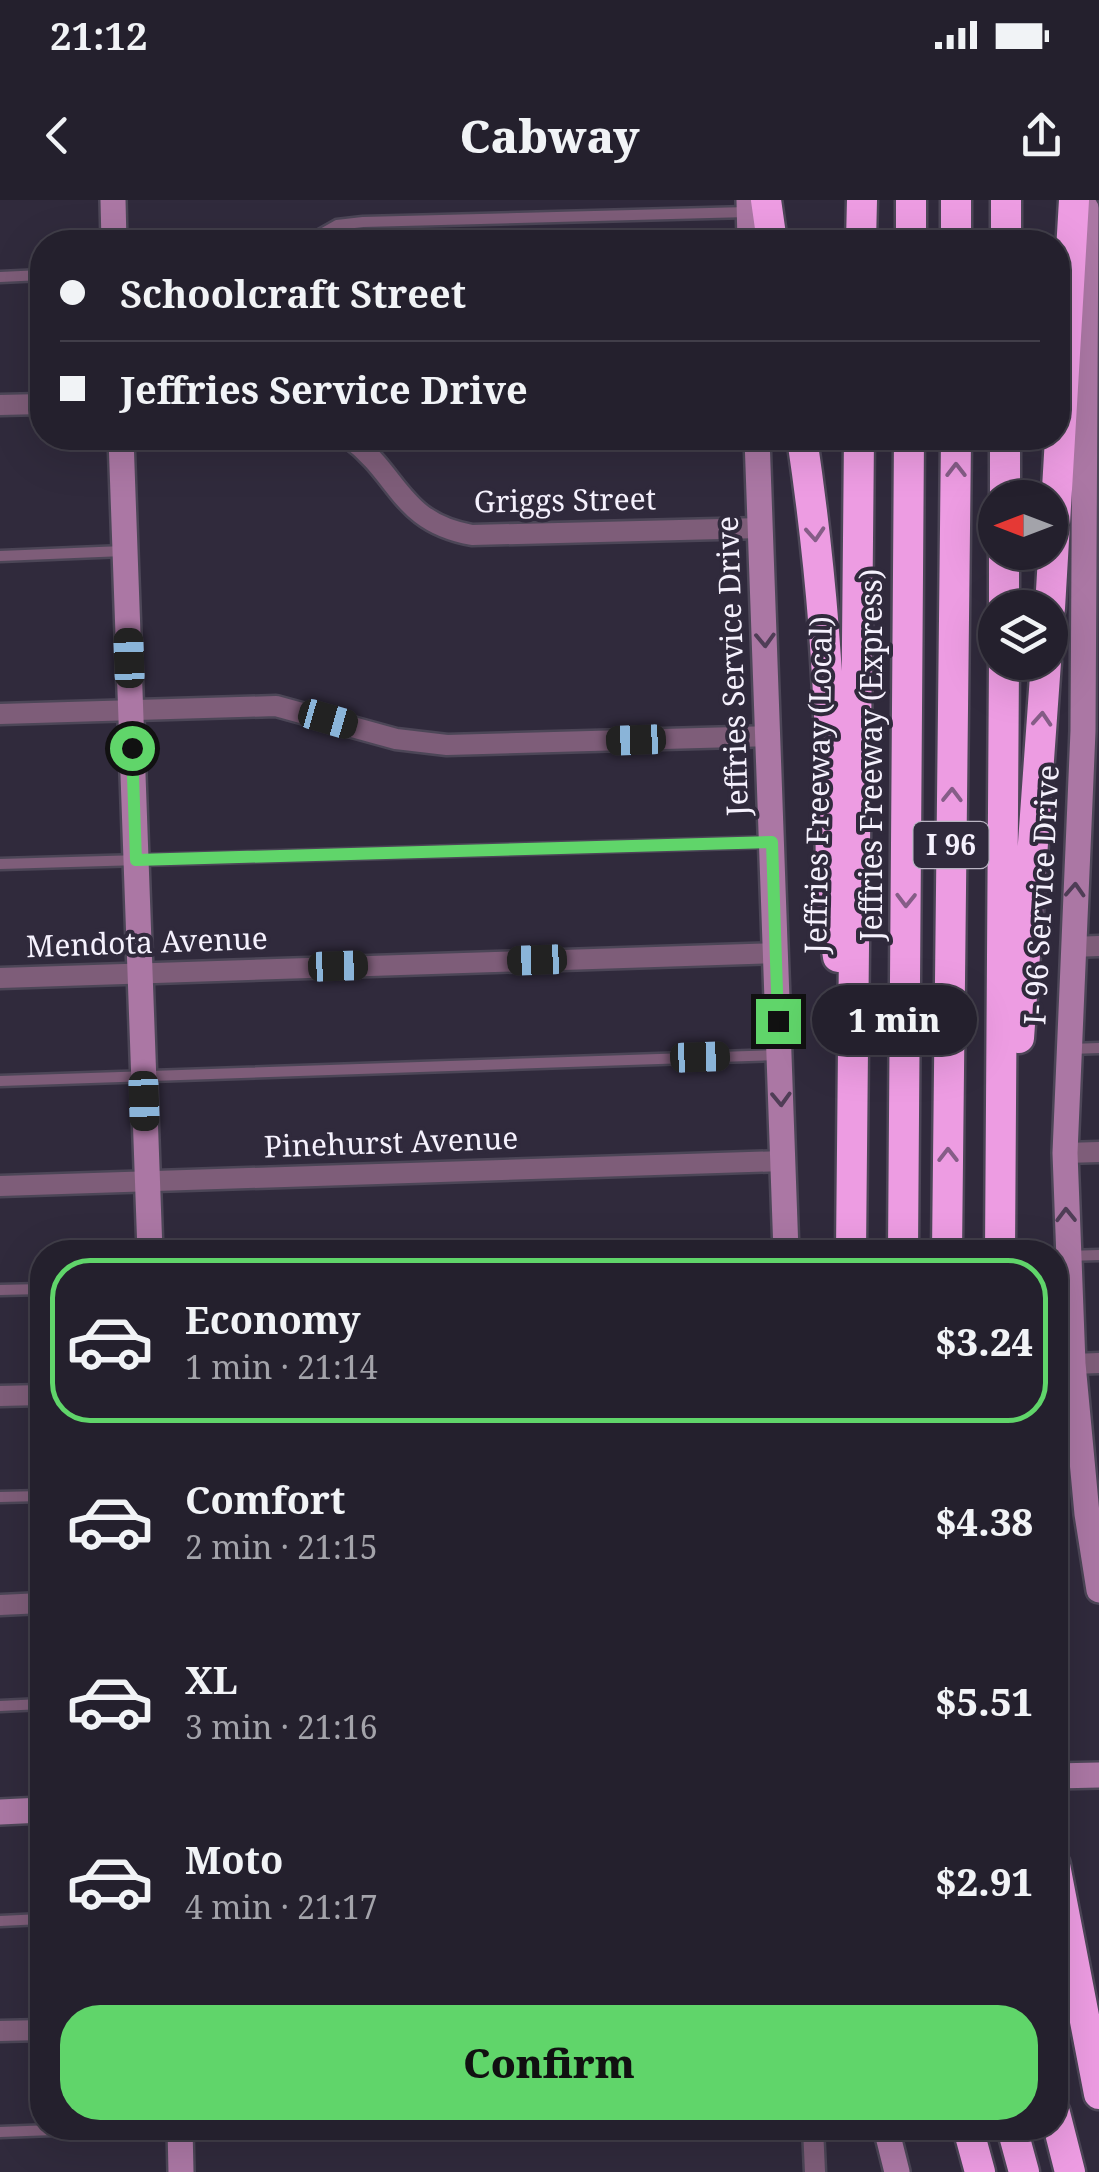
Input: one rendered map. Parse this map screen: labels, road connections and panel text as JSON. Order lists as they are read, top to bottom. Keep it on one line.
{"streets":{"highway":["Jeffries Freeway (Express)","Jeffries Freeway (Local)","I 96"],"street":["Griggs Street","Jeffries Service Drive","I- 96 Service Drive","Mendota Avenue","Pinehurst Avenue"]},"crossings":[["Griggs Street","Jeffries Service Drive"],["Jeffries Service Drive","Mendota Avenue"],["Jeffries Service Drive","Pinehurst Avenue"]],"one_way":["Jeffries Service Drive"],"north":"left","page":{"status":"21:12","header":"Cabway","banner":["Schoolcraft Street","Jeffries Service Drive"],"bubble":"1 min","list":[{"name":"Economy","note":"1 min · 21:14","value":"$3.24"},{"name":"Comfort","note":"2 min · 21:15","value":"$4.38"},{"name":"XL","note":"3 min · 21:16","value":"$5.51"},{"name":"Moto","note":"4 min · 21:17","value":"$2.91"}],"buttons":"Confirm"}}
